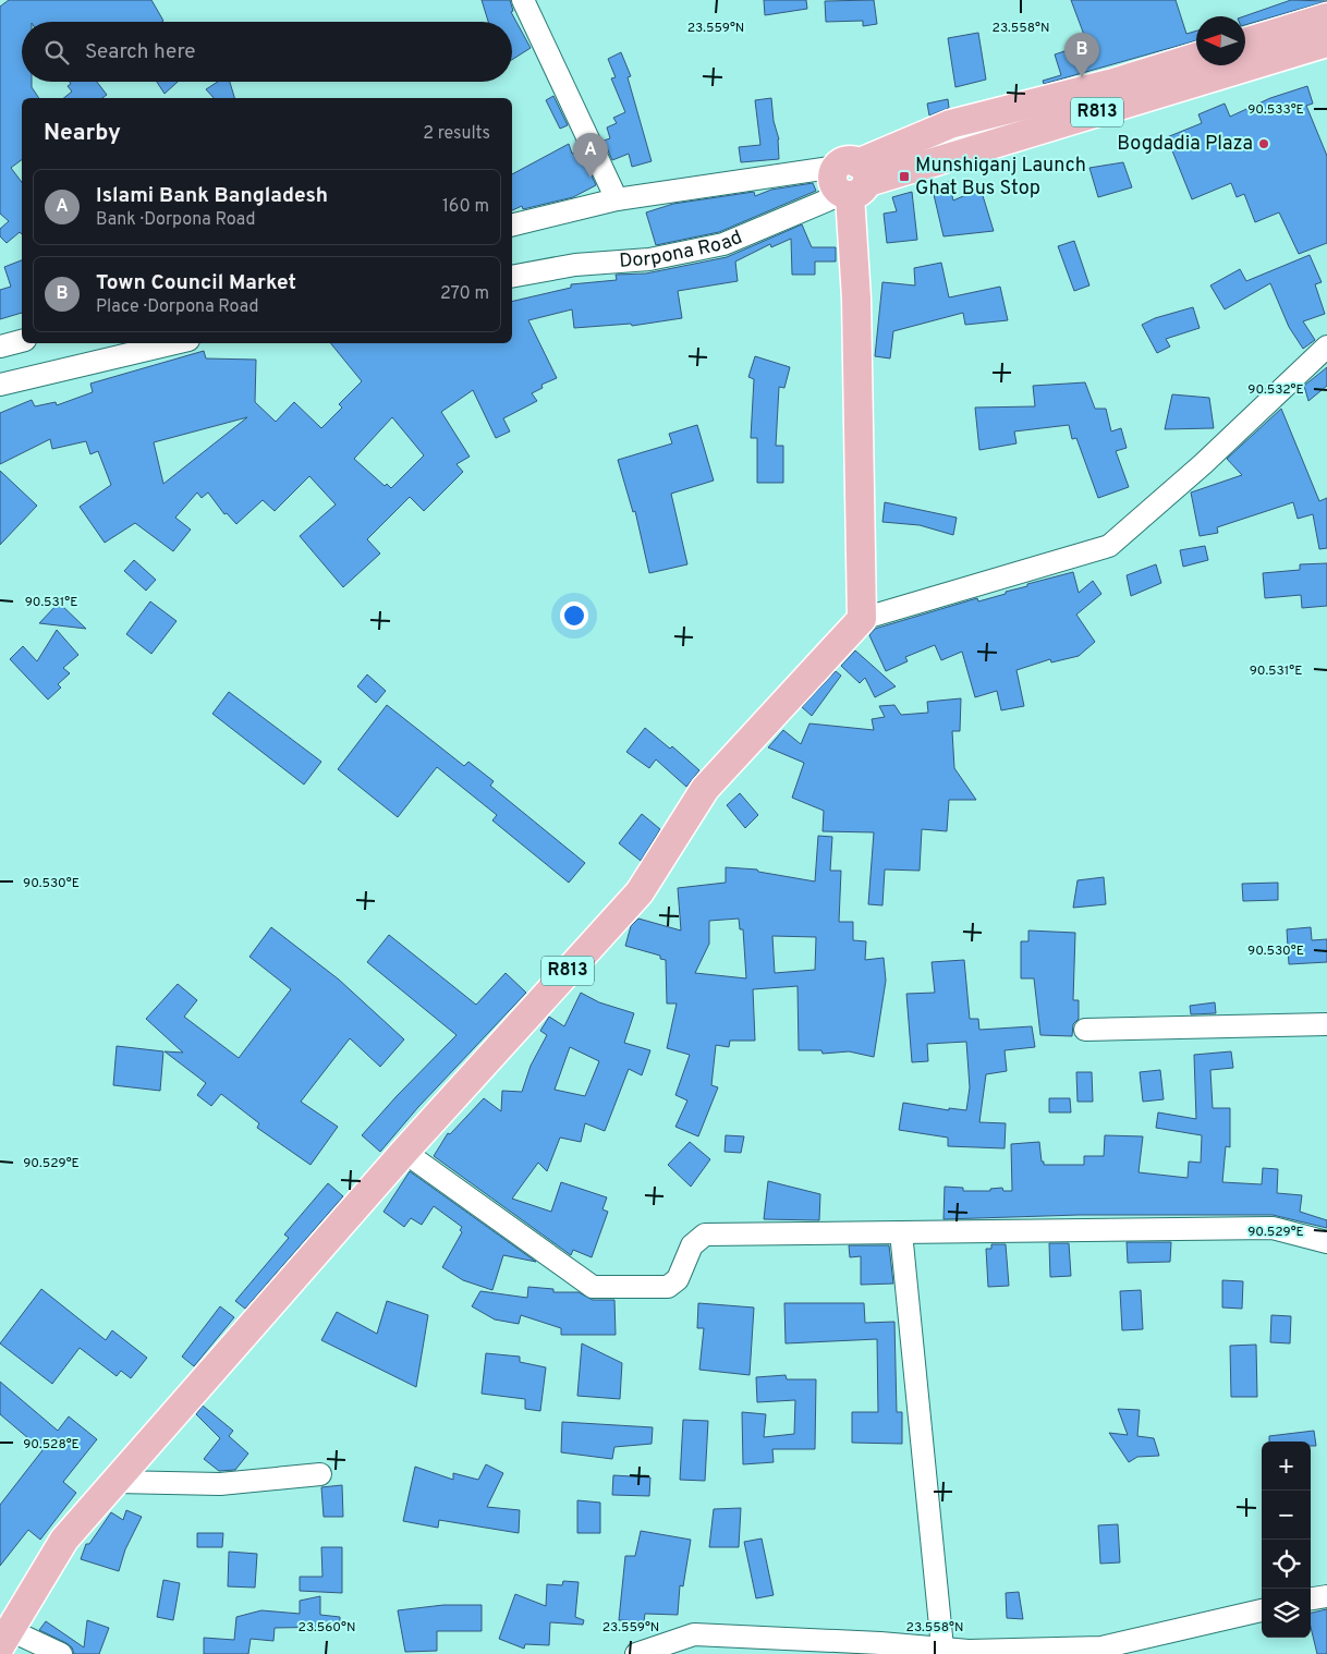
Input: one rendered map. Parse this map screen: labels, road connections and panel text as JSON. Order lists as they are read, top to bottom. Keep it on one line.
{"streets":{"main road":["R813","Dorpona Road"]},"places":{"other":["Bogdadia Plaza"],"transit":["Munshiganj Launch Ghat Bus Stop"]},"north":"left","page":{"search":"Search here","pins":["B","A"],"heading":["Nearby","2 results"],"list":[{"mark":"A","name":"Islami Bank Bangladesh","note":"Bank · Dorpona Road","value":"160 m"},{"mark":"B","name":"Town Council Market","note":"Place · Dorpona Road","value":"270 m"}],"map_buttons":["+","−"]},"coordinates":["23.559°N","23.558°N","90.533°E","90.532°E","90.531°E","90.530°E","90.529°E","90.528°E","23.560°N"]}
